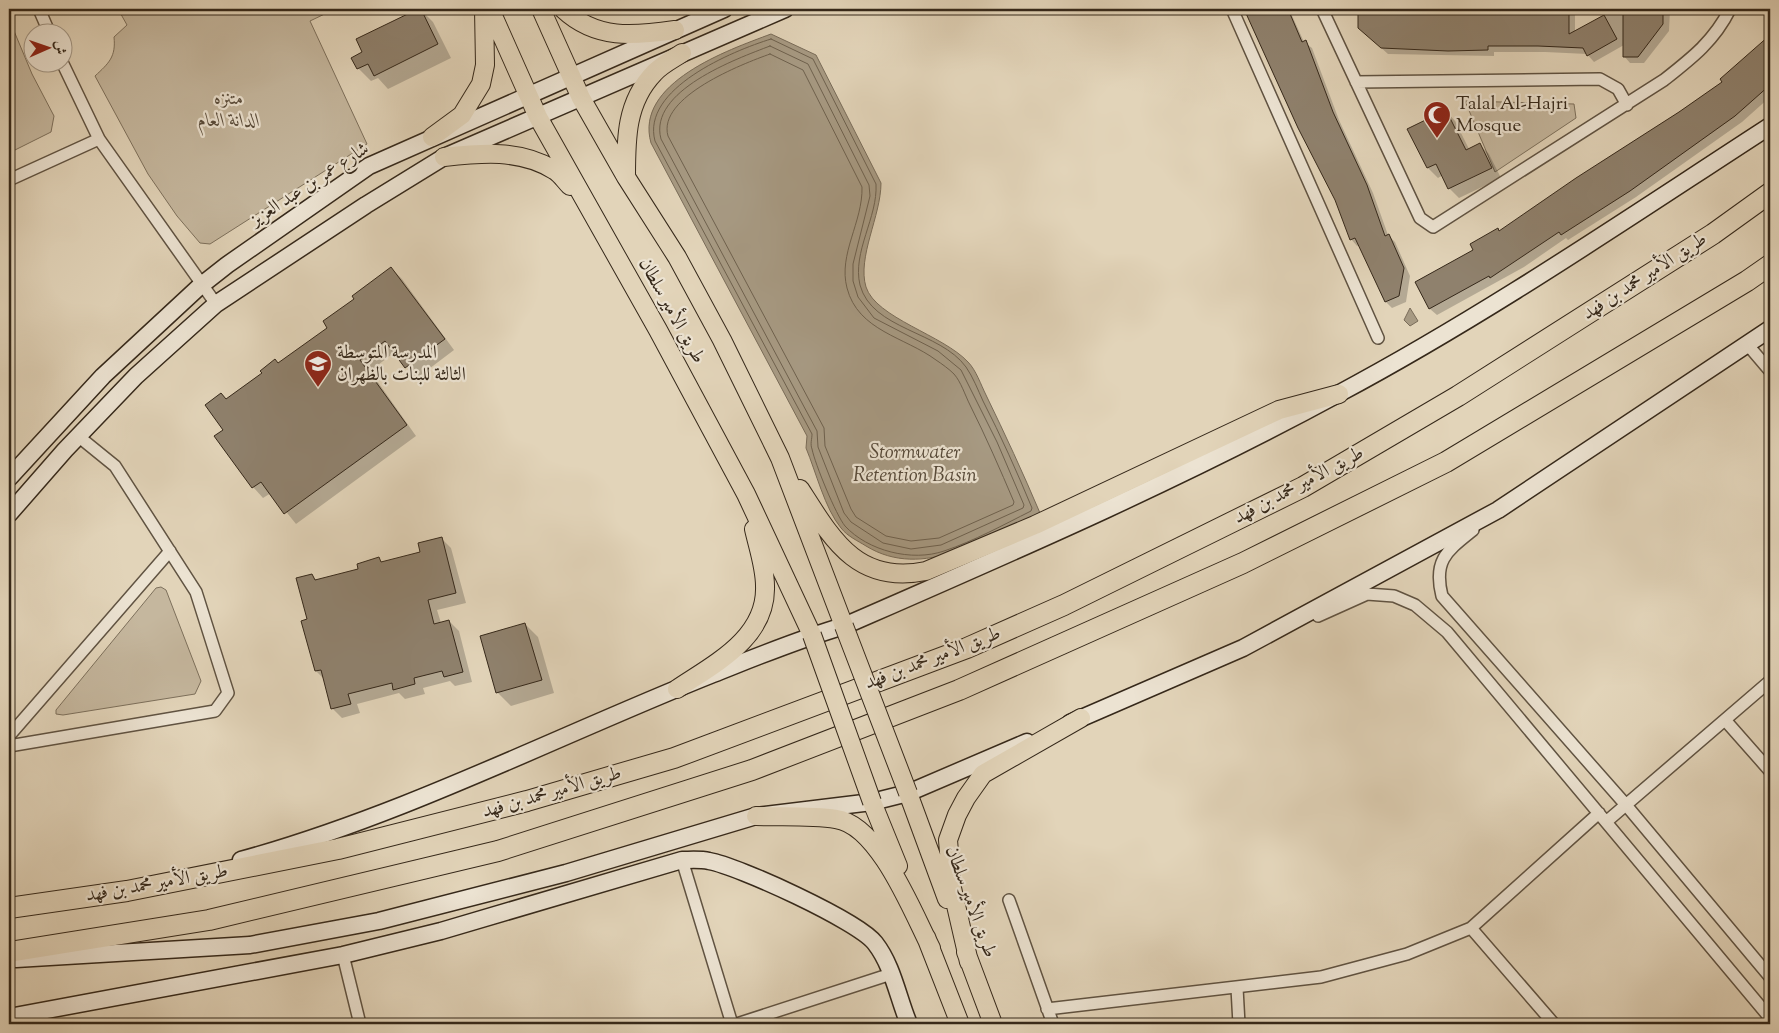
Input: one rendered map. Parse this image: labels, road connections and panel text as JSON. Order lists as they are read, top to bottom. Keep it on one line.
{"streets":{"highway":["طريق الأمير محمد بن فهد"],"main road":["شارع عمر بن عبد العزيز","طريق الأمير سلطان"]},"crossings":[["شارع عمر بن عبد العزيز","طريق الأمير سلطان"]],"water":["Stormwater Retention Basin"],"parks":["متنزه الدانة العام"],"places":{"mosque":["Talal Al-Hajri Mosque"],"school or university":["المدرسة المتوسطة الثالثة للبنات بالظهران"]},"north":"right"}
